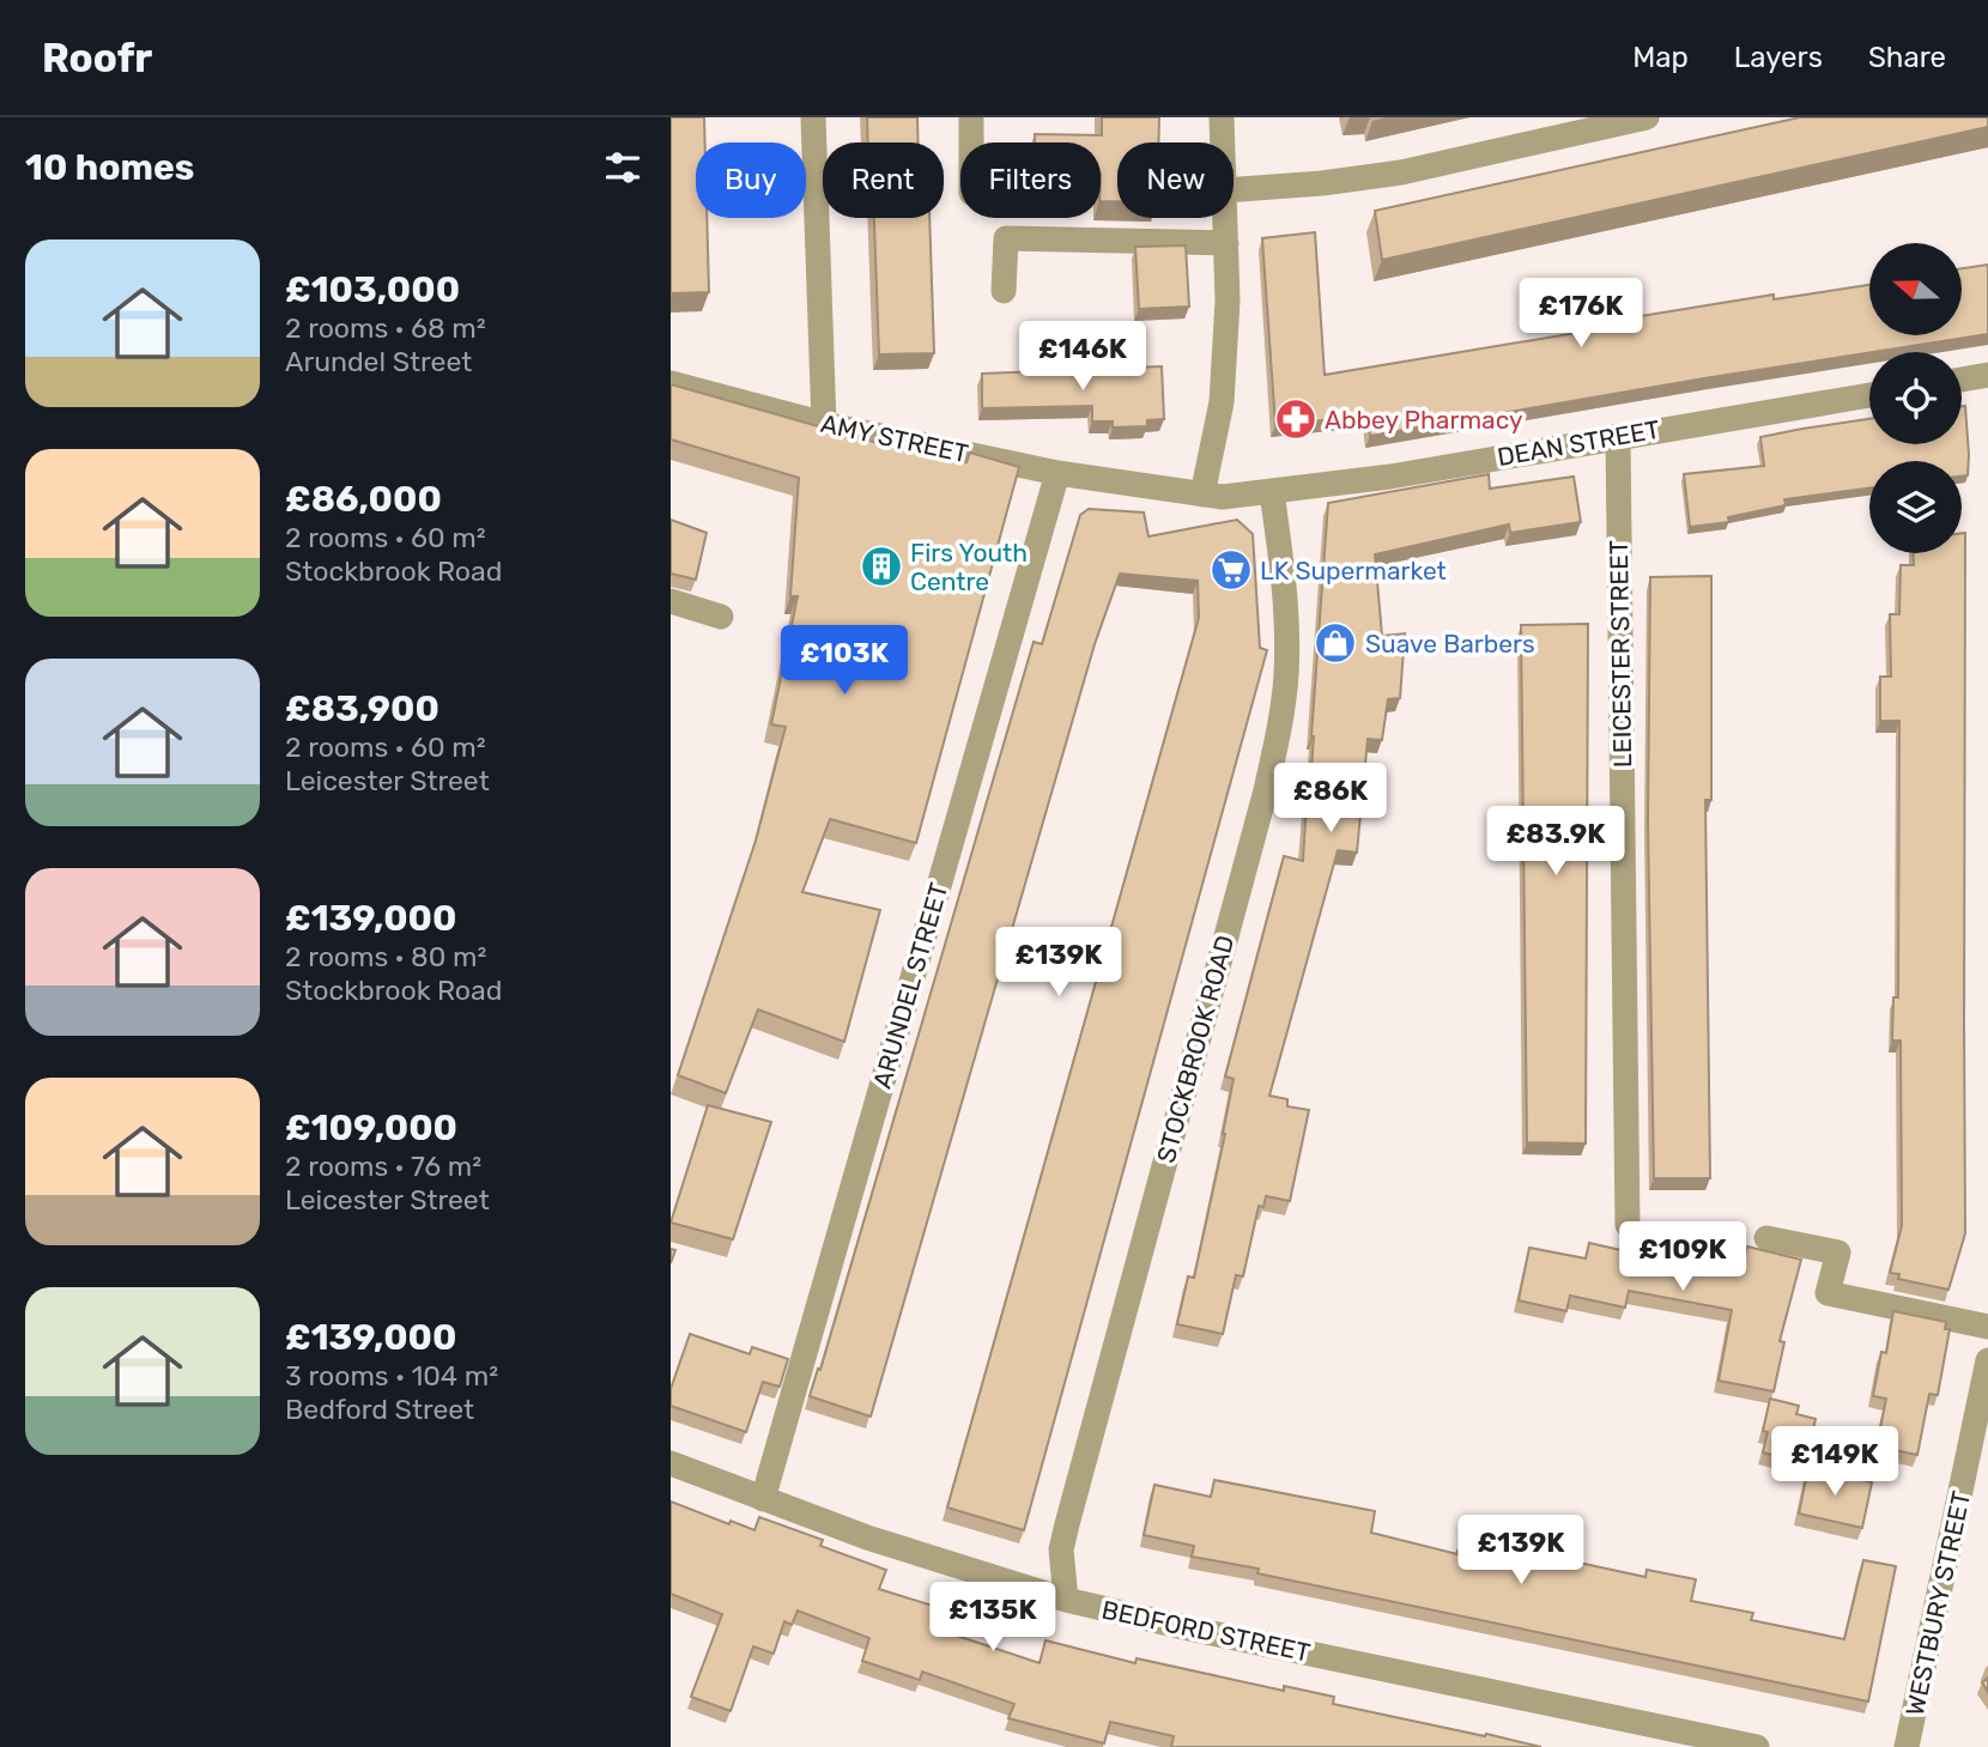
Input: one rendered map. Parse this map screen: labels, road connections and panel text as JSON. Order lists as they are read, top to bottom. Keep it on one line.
{"streets":{"street":["AMY STREET","DEAN STREET","LEICESTER STREET","ARUNDEL STREET","STOCKBROOK ROAD","WESTBURY STREET","BEDFORD STREET"]},"crossings":[["AMY STREET","DEAN STREET"],["AMY STREET","ARUNDEL STREET"],["AMY STREET","STOCKBROOK ROAD"],["DEAN STREET","LEICESTER STREET"],["DEAN STREET","STOCKBROOK ROAD"],["ARUNDEL STREET","BEDFORD STREET"],["STOCKBROOK ROAD","BEDFORD STREET"]],"places":{"pharmacy":["Abbey Pharmacy"],"building":["Firs Youth Centre"],"supermarket":["LK Supermarket"],"shop":["Suave Barbers"]},"north":"left","page":{"header":"Roofr","nav":["Map","Layers","Share"],"heading":"10 homes","chip":["Buy","Rent","Filters","New"],"list":[{"name":"£103,000","note":"2 rooms · 68 m² · Arundel Street"},{"name":"£86,000","note":"2 rooms · 60 m² · Stockbrook Road"},{"name":"£83,900","note":"2 rooms · 60 m² · Leicester Street"},{"name":"£139,000","note":"2 rooms · 80 m² · Stockbrook Road"},{"name":"£109,000","note":"2 rooms · 76 m² · Leicester Street"},{"name":"£139,000","note":"3 rooms · 104 m² · Bedford Street"}],"price":["£176K","£146K","£103K","£86K","£83.9K","£139K","£109K","£149K","£139K","£135K"]}}
